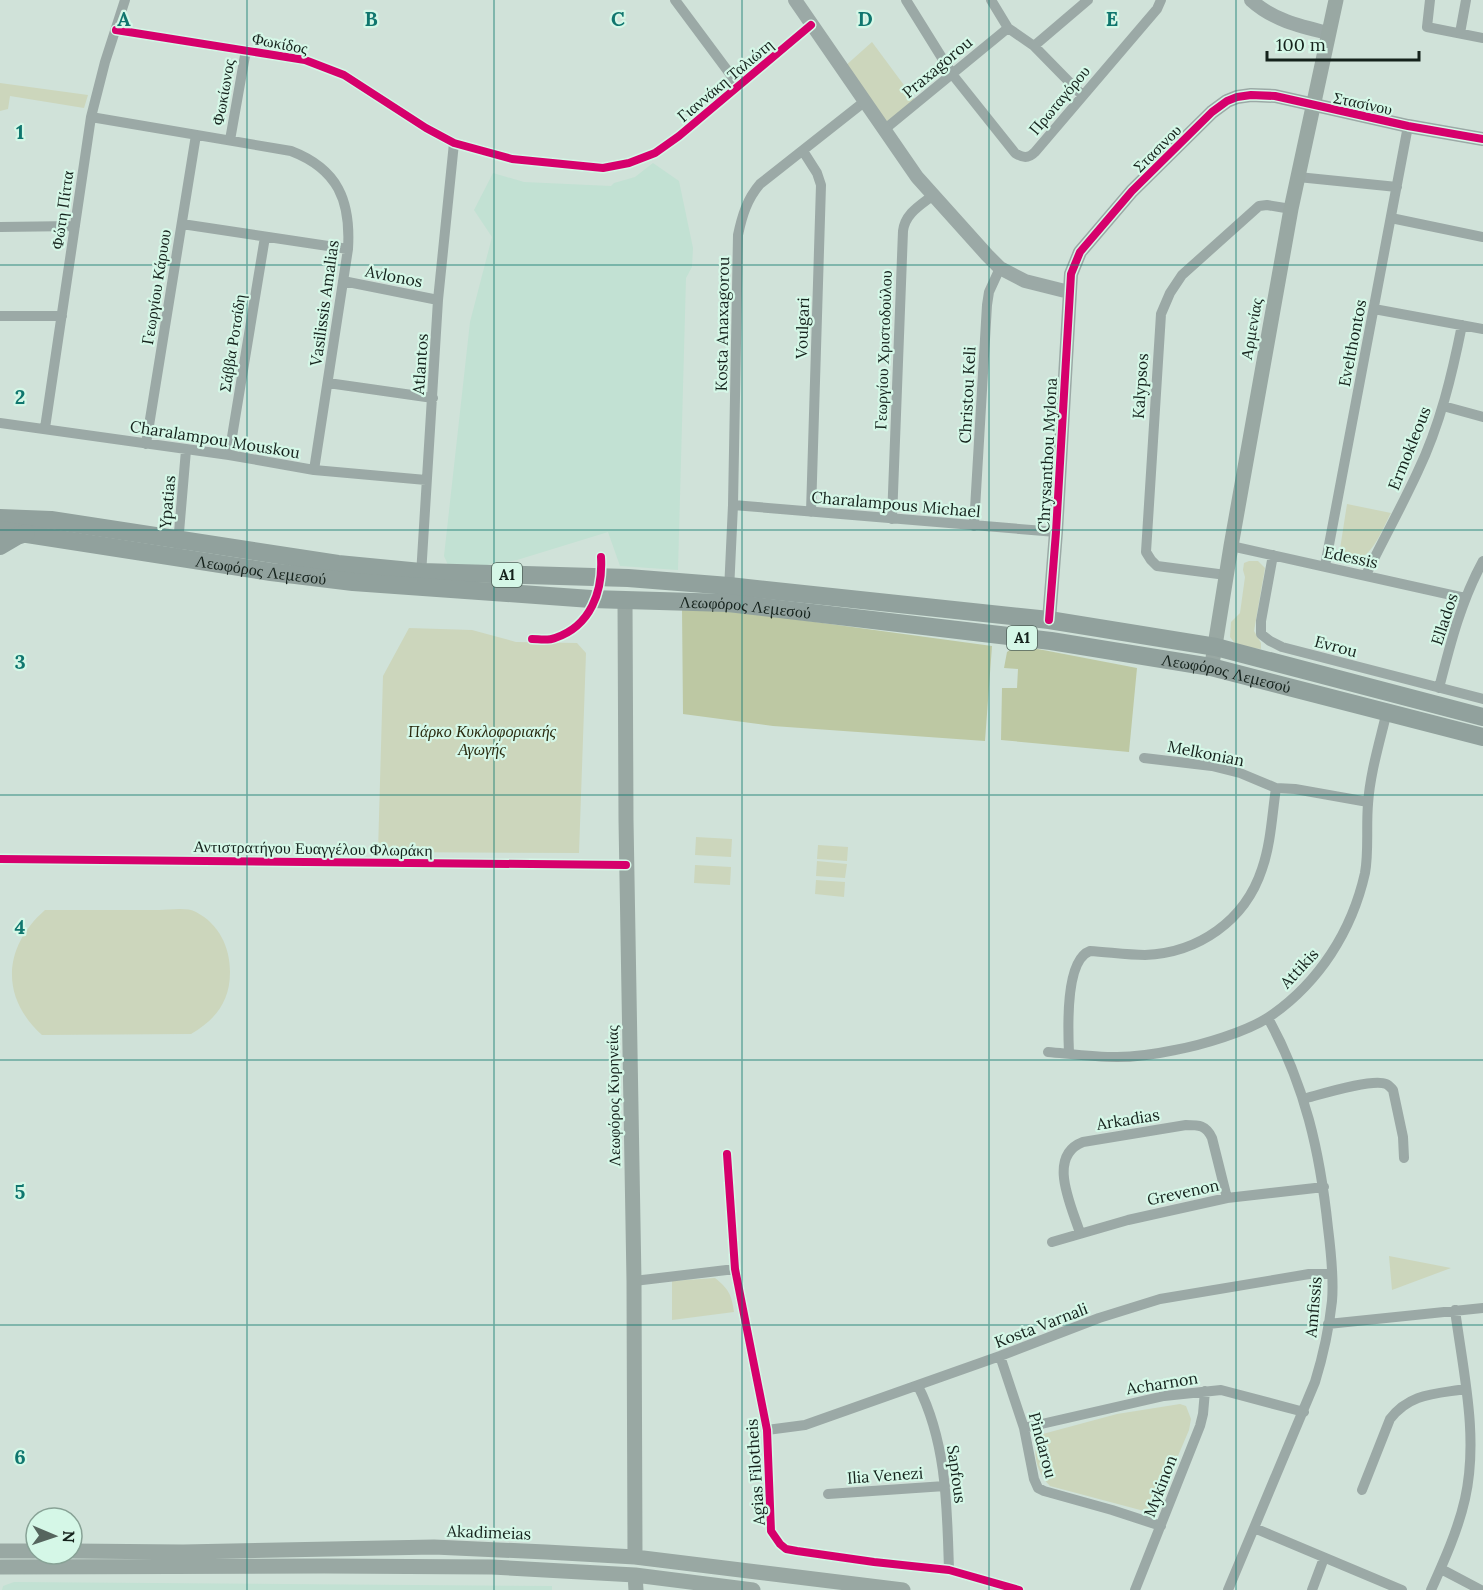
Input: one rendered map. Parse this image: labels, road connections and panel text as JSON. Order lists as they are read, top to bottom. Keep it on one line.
{"streets":{"main road":["Αρμενίας","Λεωφόρος Λεμεσού","A1","Λεωφόρος Κυρηνείας","Akadimeias"],"street":["Φωκίδος","Praxagorou","Γιαννάκη Ταλιώτη","Φωκίωνος","Πρωταγόρου","Στασίνου","Στασινου","Φώτη Πίττα","Avlonos","Γεωργίου Κάρυου","Vasilissis Amalias","Kosta Anaxagorou","Voulgari","Σάββα Ροτσίδη","Evelthontos","Γεωργίου Χριστοδούλου","Atlantos","Kalypsos","Christou Keli","Charalampou Mouskou","Ermokleous","Chrysanthou Mylona","Ypatias","Charalampous Michael","Edessis","Ellados","Evrou","Melkonian","Αντιστρατήγου Ευαγγέλου Φλωράκη","Attikis","Arkadias","Grevenon","Amfissis","Kosta Varnali","Acharnon","Pindarou","Agias Filotheis","Sapfous","Ilia Venezi","Mykinon"]},"crossings":[["Φωκίδος","Γιαννάκη Ταλιώτη"],["Φωκίδος","Φωκίωνος"],["Φωκίδος","Φώτη Πίττα"],["Φωκίδος","Atlantos"],["Praxagorou","Πρωταγόρου"],["Φωκίωνος","Vasilissis Amalias"],["Στασίνου","Στασινου"],["Στασίνου","Αρμενίας"],["Στασίνου","Evelthontos"],["Στασινου","Αρμενίας"],["Στασινου","Chrysanthou Mylona"],["Φώτη Πίττα","Vasilissis Amalias"],["Φώτη Πίττα","Charalampou Mouskou"],["Avlonos","Vasilissis Amalias"],["Avlonos","Atlantos"],["Γεωργίου Κάρυου","Vasilissis Amalias"],["Γεωργίου Κάρυου","Charalampou Mouskou"],["Vasilissis Amalias","Charalampou Mouskou"],["Kosta Anaxagorou","Voulgari"],["Kosta Anaxagorou","Charalampous Michael"],["Kosta Anaxagorou","Λεωφόρος Λεμεσού"],["Voulgari","Charalampous Michael"],["Αρμενίας","Kalypsos"],["Αρμενίας","Edessis"],["Αρμενίας","Λεωφόρος Λεμεσού"],["Σάββα Ροτσίδη","Charalampou Mouskou"],["Evelthontos","Edessis"],["Γεωργίου Χριστοδούλου","Charalampous Michael"],["Atlantos","Charalampou Mouskou"],["Atlantos","Λεωφόρος Λεμεσού"],["Christou Keli","Charalampous Michael"],["Charalampou Mouskou","Ypatias"],["Ermokleous","Edessis"],["Chrysanthou Mylona","Charalampous Michael"],["Chrysanthou Mylona","Λεωφόρος Λεμεσού"],["Ypatias","Λεωφόρος Λεμεσού"],["Edessis","Ellados"],["Edessis","Evrou"],["Λεωφόρος Λεμεσού","Attikis"],["Λεωφόρος Λεμεσού","Λεωφόρος Κυρηνείας"],["Ellados","Evrou"],["Melkonian","Attikis"],["Αντιστρατήγου Ευαγγέλου Φλωράκη","Λεωφόρος Κυρηνείας"],["Attikis","Amfissis"],["Λεωφόρος Κυρηνείας","Akadimeias"],["Arkadias","Grevenon"],["Grevenon","Amfissis"],["Amfissis","Kosta Varnali"],["Amfissis","Acharnon"],["Kosta Varnali","Pindarou"],["Kosta Varnali","Agias Filotheis"],["Kosta Varnali","Sapfous"],["Acharnon","Pindarou"],["Acharnon","Mykinon"],["Pindarou","Mykinon"],["Agias Filotheis","Sapfous"],["Sapfous","Ilia Venezi"]],"parks":["Πάρκο Κυκλοφοριακής Αγωγής"],"scale_bar":"100 m","north":"right","grid":{"columns":["A","B","C","D","E"],"rows":["1","2","3","4","5","6"]}}
